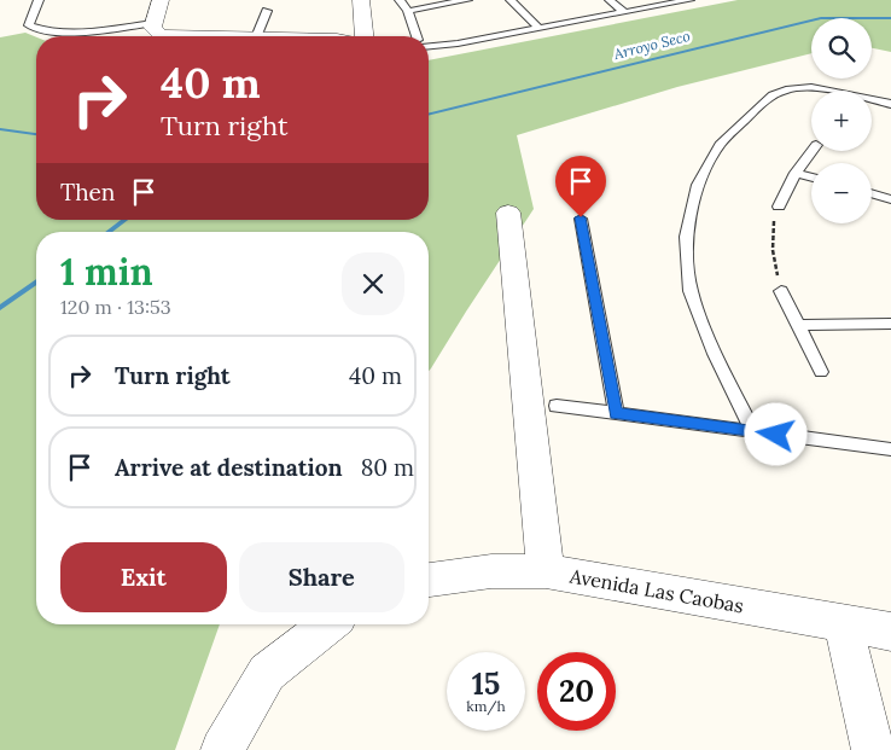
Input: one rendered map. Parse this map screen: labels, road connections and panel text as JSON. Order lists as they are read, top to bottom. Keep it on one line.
{"streets":{"street":["Avenida Las Caobas"]},"water":["Arroyo Seco"],"page":{"map_buttons":["+","−"],"turn":["40 m","Turn right"],"then":"Then","heading":["1 min","120 m · 13:53"],"list":[{"name":"Turn right","value":"40 m"},{"name":"Arrive at destination","value":"80 m"}],"buttons":["Exit","Share"],"speed":"15 km/h","limit":"20"}}
